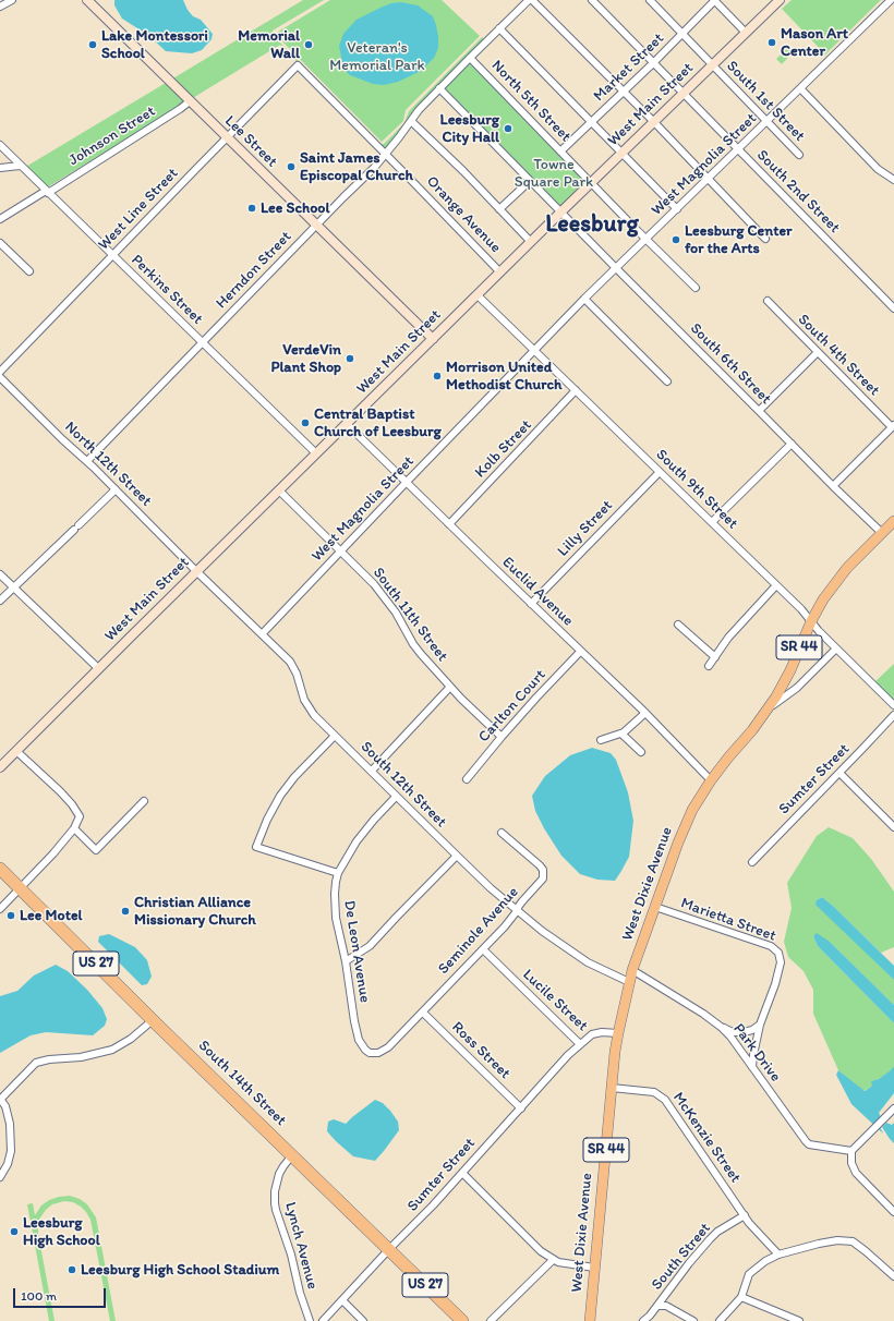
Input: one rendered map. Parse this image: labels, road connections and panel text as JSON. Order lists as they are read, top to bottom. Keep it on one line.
{"streets":{"highway":["US 27","South 14th Street"],"main road":["West Main Street","Lee Street","SR 44","West Dixie Avenue"],"street":["Market Street","North 5th Street","South 1st Street","Johnson Street","West Magnolia Street","South 2nd Street","West Line Street","Orange Avenue","Herndon Street","Perkins Street","South 4th Street","South 6th Street","Kolb Street","North 12th Street","South 9th Street","Lilly Street","Euclid Avenue","South 11th Street","Carlton Court","Sumter Street","South 12th Street","Marietta Street","Seminole Avenue","De Leon Avenue","Lucile Street","Ross Street","Park Drive","McKenzie Street","Lynch Avenue","South Street"]},"crossings":[["Market Street","North 5th Street"],["Market Street","South 1st Street"],["Market Street","South 2nd Street"],["North 5th Street","West Main Street"],["North 5th Street","West Magnolia Street"],["North 5th Street","Herndon Street"],["South 1st Street","West Main Street"],["South 1st Street","West Magnolia Street"],["West Main Street","Lee Street"],["West Main Street","South 2nd Street"],["West Main Street","Orange Avenue"],["West Main Street","Perkins Street"],["West Main Street","South 6th Street"],["West Main Street","North 12th Street"],["West Main Street","South 9th Street"],["West Main Street","Euclid Avenue"],["West Main Street","South 11th Street"],["West Main Street","South 12th Street"],["Johnson Street","Lee Street"],["Johnson Street","Perkins Street"],["Lee Street","West Line Street"],["Lee Street","Herndon Street"],["West Magnolia Street","South 2nd Street"],["West Magnolia Street","South 6th Street"],["West Magnolia Street","South 9th Street"],["West Magnolia Street","Euclid Avenue"],["West Magnolia Street","South 11th Street"],["West Magnolia Street","South 12th Street"],["West Line Street","Orange Avenue"],["West Line Street","Perkins Street"],["Orange Avenue","Herndon Street"],["Herndon Street","Perkins Street"],["Herndon Street","South 6th Street"],["Herndon Street","North 12th Street"],["South 6th Street","West Dixie Avenue"],["Kolb Street","South 9th Street"],["Kolb Street","Euclid Avenue"],["North 12th Street","South 12th Street"],["South 9th Street","Lilly Street"],["South 9th Street","West Dixie Avenue"],["Lilly Street","Euclid Avenue"],["Euclid Avenue","Carlton Court"],["Euclid Avenue","West Dixie Avenue"],["South 11th Street","Carlton Court"],["Sumter Street","Lucile Street"],["Sumter Street","Ross Street"],["Sumter Street","South 14th Street"],["South 12th Street","West Dixie Avenue"],["South 12th Street","Seminole Avenue"],["South 12th Street","De Leon Avenue"],["West Dixie Avenue","Marietta Street"],["West Dixie Avenue","Lucile Street"],["West Dixie Avenue","Park Drive"],["West Dixie Avenue","McKenzie Street"],["Marietta Street","Park Drive"],["Seminole Avenue","De Leon Avenue"],["Seminole Avenue","Lucile Street"],["Seminole Avenue","Ross Street"],["South 14th Street","Lynch Avenue"],["McKenzie Street","South Street"]],"districts":["Leesburg"],"parks":["Veteran's Memorial Park","Towne Square Park"],"places":["Mason Art Center","Lake Montessori School","Memorial Wall","Leesburg City Hall","Saint James Episcopal Church","Lee School","Leesburg Center for the Arts","VerdeVin Plant Shop","Morrison United Methodist Church","Central Baptist Church of Leesburg","Christian Alliance Missionary Church","Lee Motel","Leesburg High School","Leesburg High School Stadium"],"scale_bar":"100 m"}
